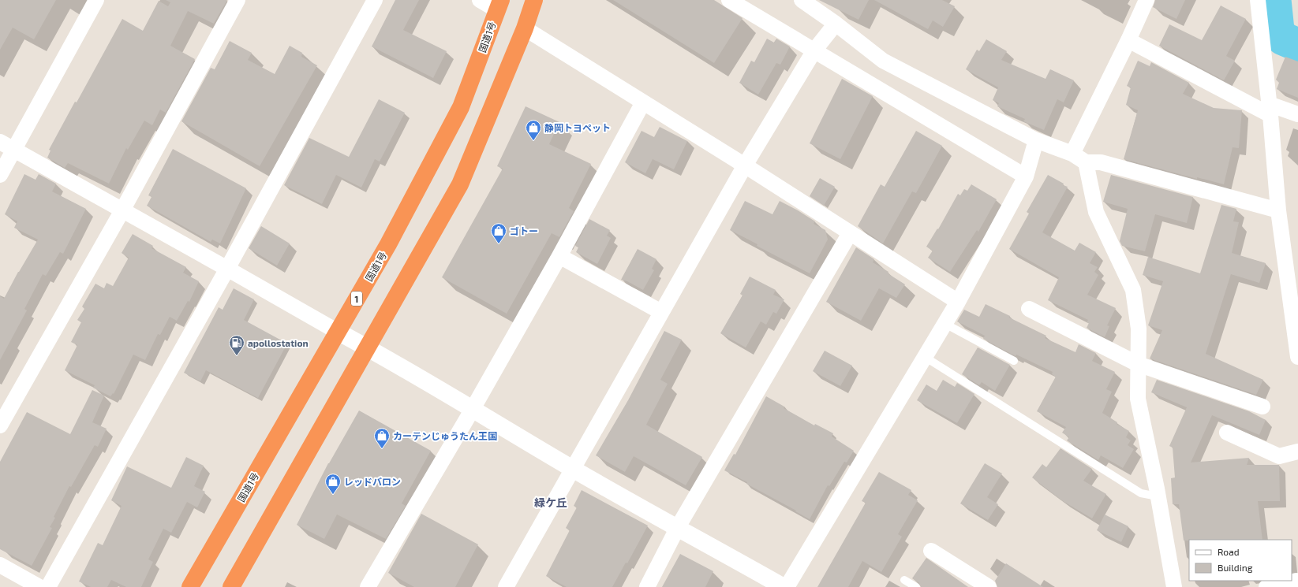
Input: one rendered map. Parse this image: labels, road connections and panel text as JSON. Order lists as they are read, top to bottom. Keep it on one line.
{"streets":{"highway":["国道1号","1"]},"districts":["緑ケ丘"],"places":{"shop":["静岡トヨペット","ゴトー","カーテンじゅうたん王国","レッドバロン"],"fuel station":["apollostation"]},"legend":["Road","Building"]}
